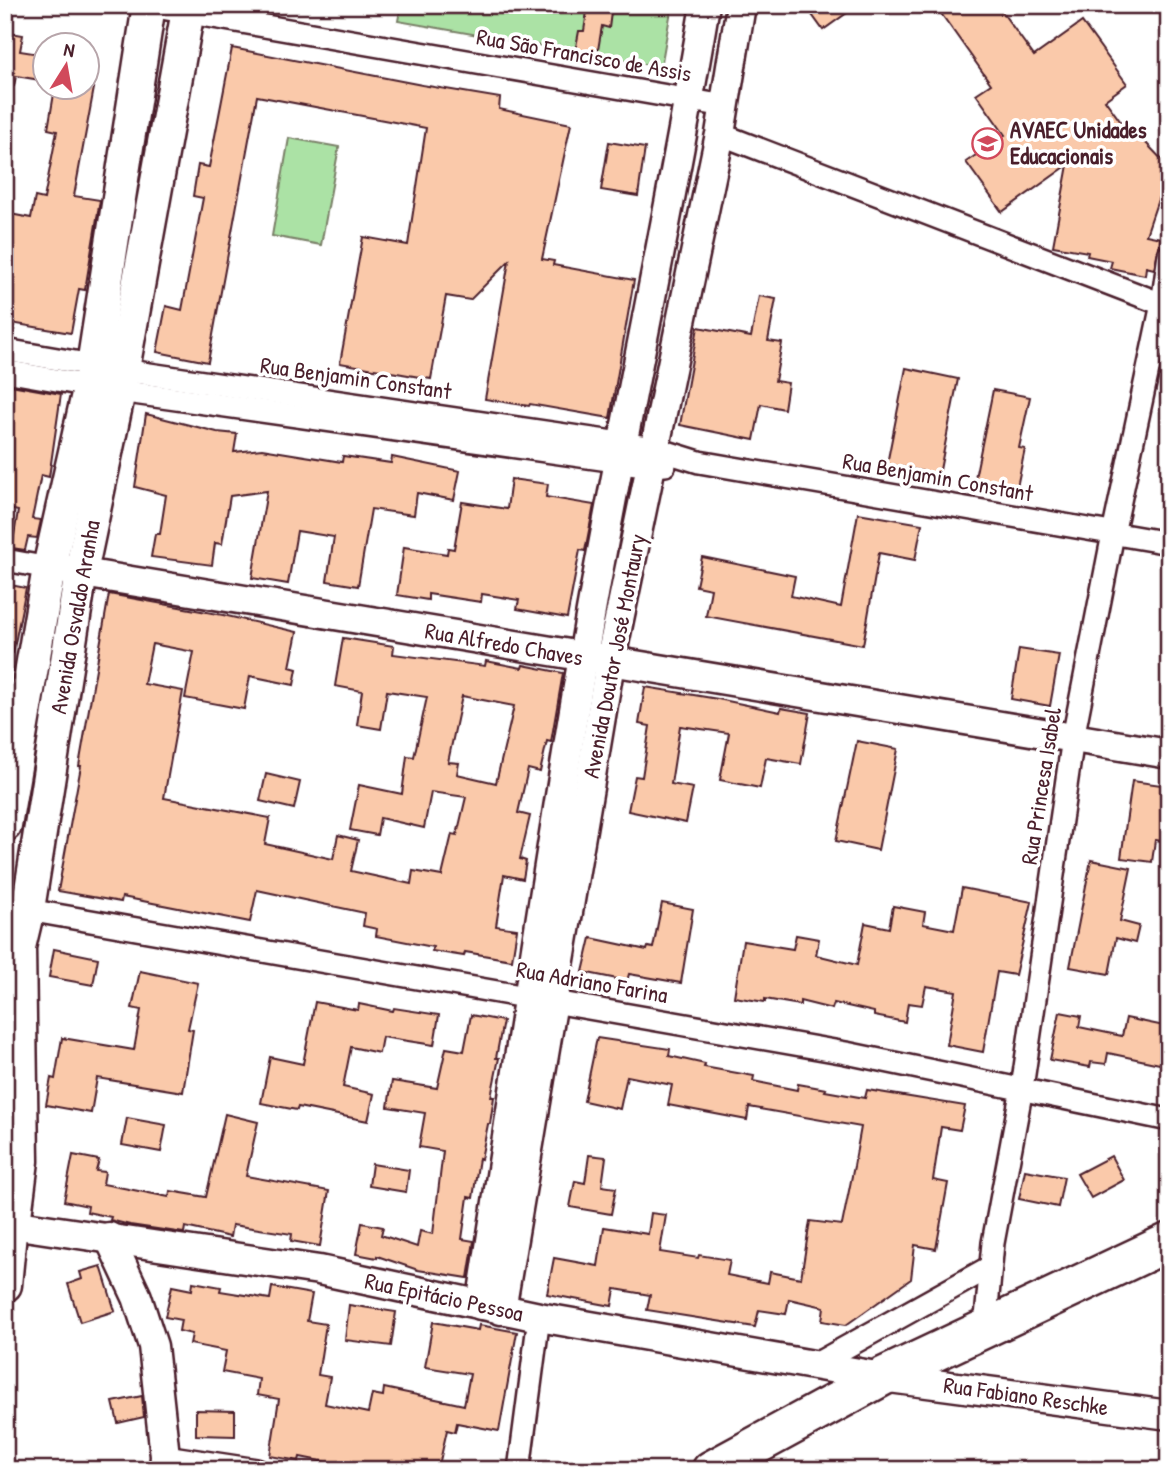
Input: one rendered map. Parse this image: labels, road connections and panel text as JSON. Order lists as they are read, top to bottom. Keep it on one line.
{"streets":{"main road":["Avenida Osvaldo Aranha"],"street":["Rua São Francisco de Assis","Rua Benjamin Constant","Rua Alfredo Chaves","Avenida Doutor José Montaury","Rua Princesa Isabel","Rua Adriano Farina","Rua Epitácio Pessoa","Rua Fabiano Reschke"]},"crossings":[["Rua São Francisco de Assis","Avenida Osvaldo Aranha"],["Rua São Francisco de Assis","Avenida Doutor José Montaury"],["Rua Benjamin Constant","Avenida Osvaldo Aranha"],["Rua Benjamin Constant","Avenida Doutor José Montaury"],["Rua Benjamin Constant","Rua Princesa Isabel"],["Avenida Osvaldo Aranha","Rua Alfredo Chaves"],["Avenida Osvaldo Aranha","Rua Adriano Farina"],["Avenida Osvaldo Aranha","Rua Epitácio Pessoa"],["Rua Alfredo Chaves","Avenida Doutor José Montaury"],["Rua Alfredo Chaves","Rua Princesa Isabel"],["Avenida Doutor José Montaury","Rua Adriano Farina"],["Avenida Doutor José Montaury","Rua Epitácio Pessoa"],["Rua Princesa Isabel","Rua Adriano Farina"],["Rua Epitácio Pessoa","Rua Fabiano Reschke"]],"places":{"school or university":["AVAEC Unidades Educacionais"]},"north":"top"}
